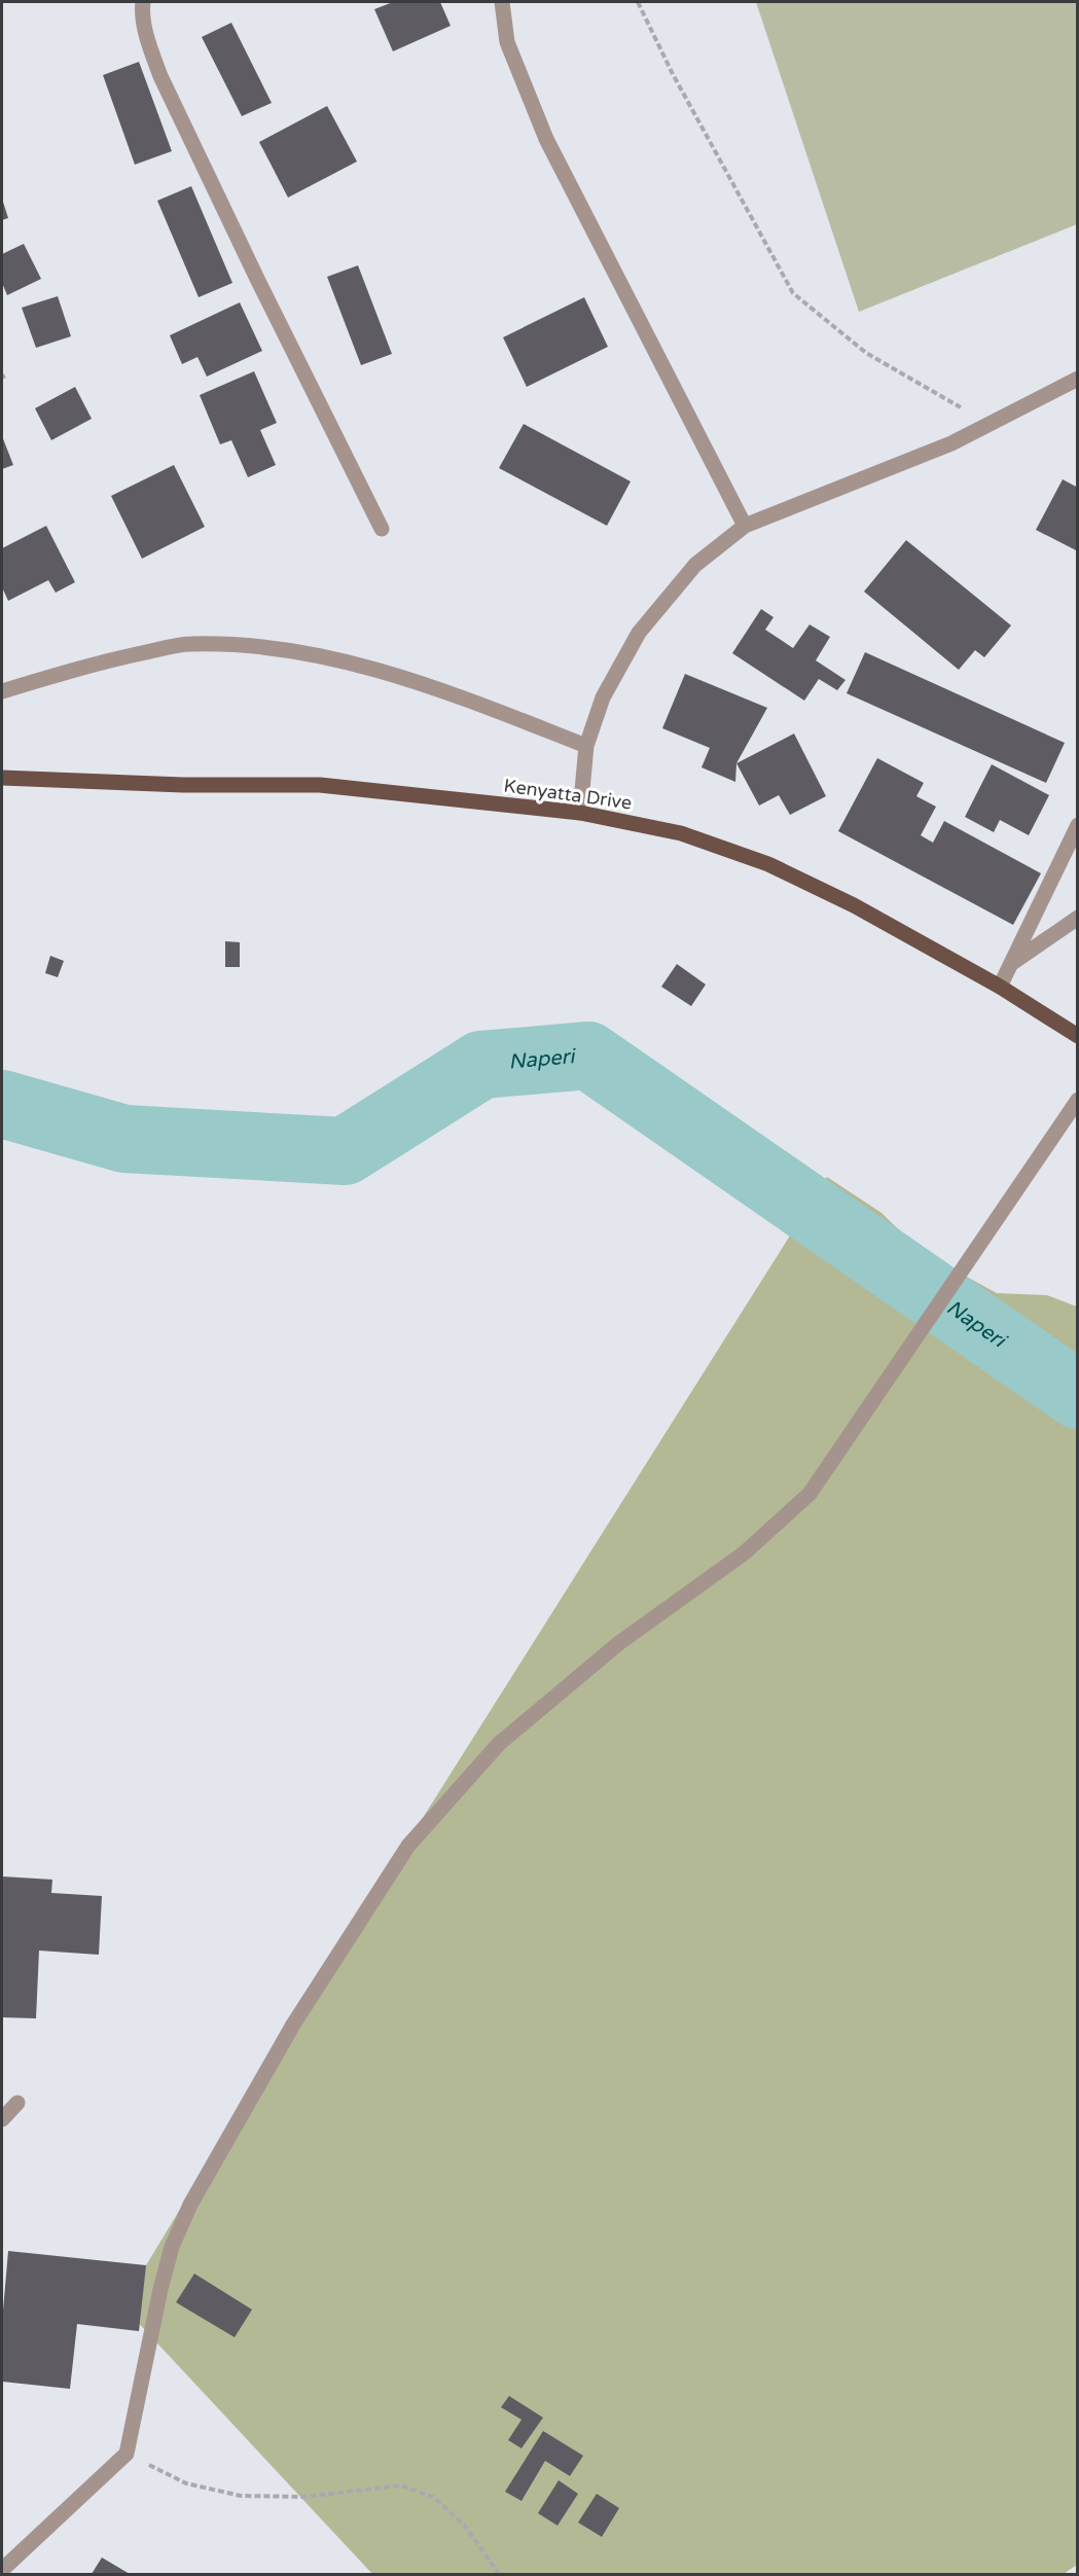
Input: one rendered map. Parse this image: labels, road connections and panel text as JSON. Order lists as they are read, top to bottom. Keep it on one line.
{"streets":{"main road":["Kenyatta Drive"]},"water":["Naperi"]}
